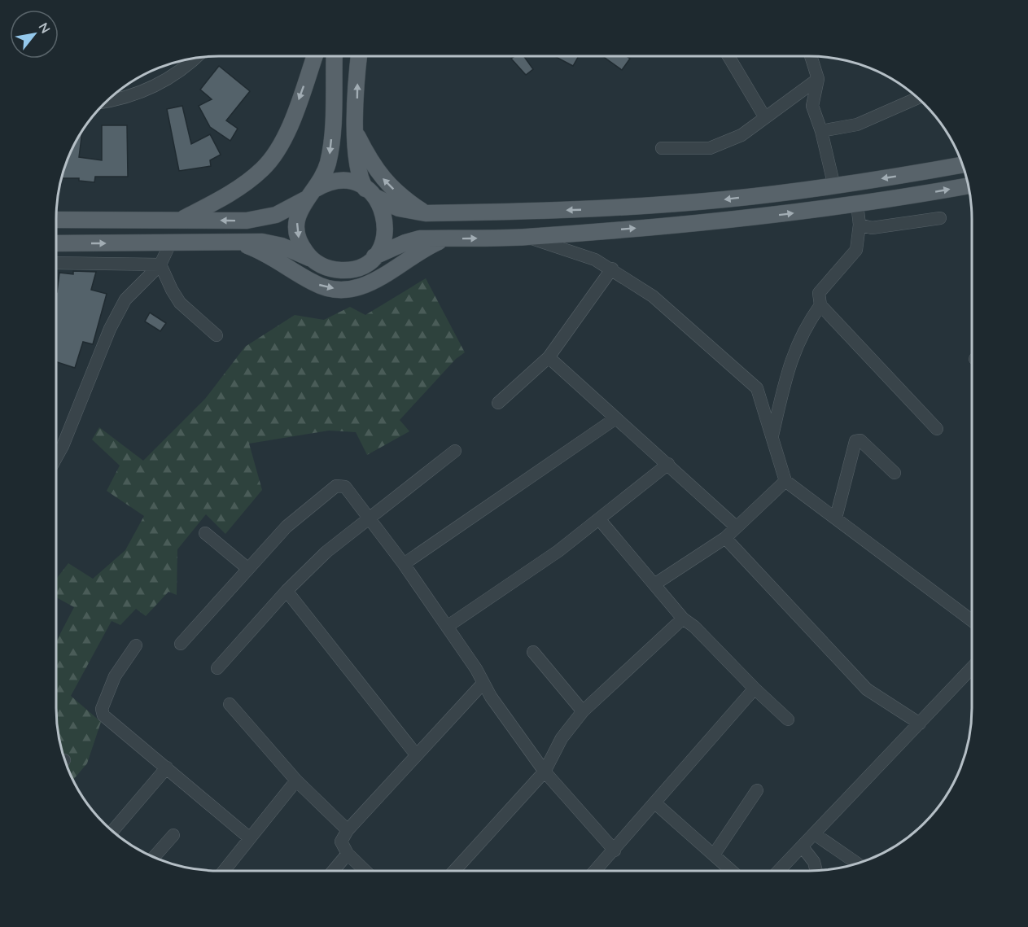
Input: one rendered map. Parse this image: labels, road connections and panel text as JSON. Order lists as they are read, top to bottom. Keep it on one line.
{"north":"top right"}
